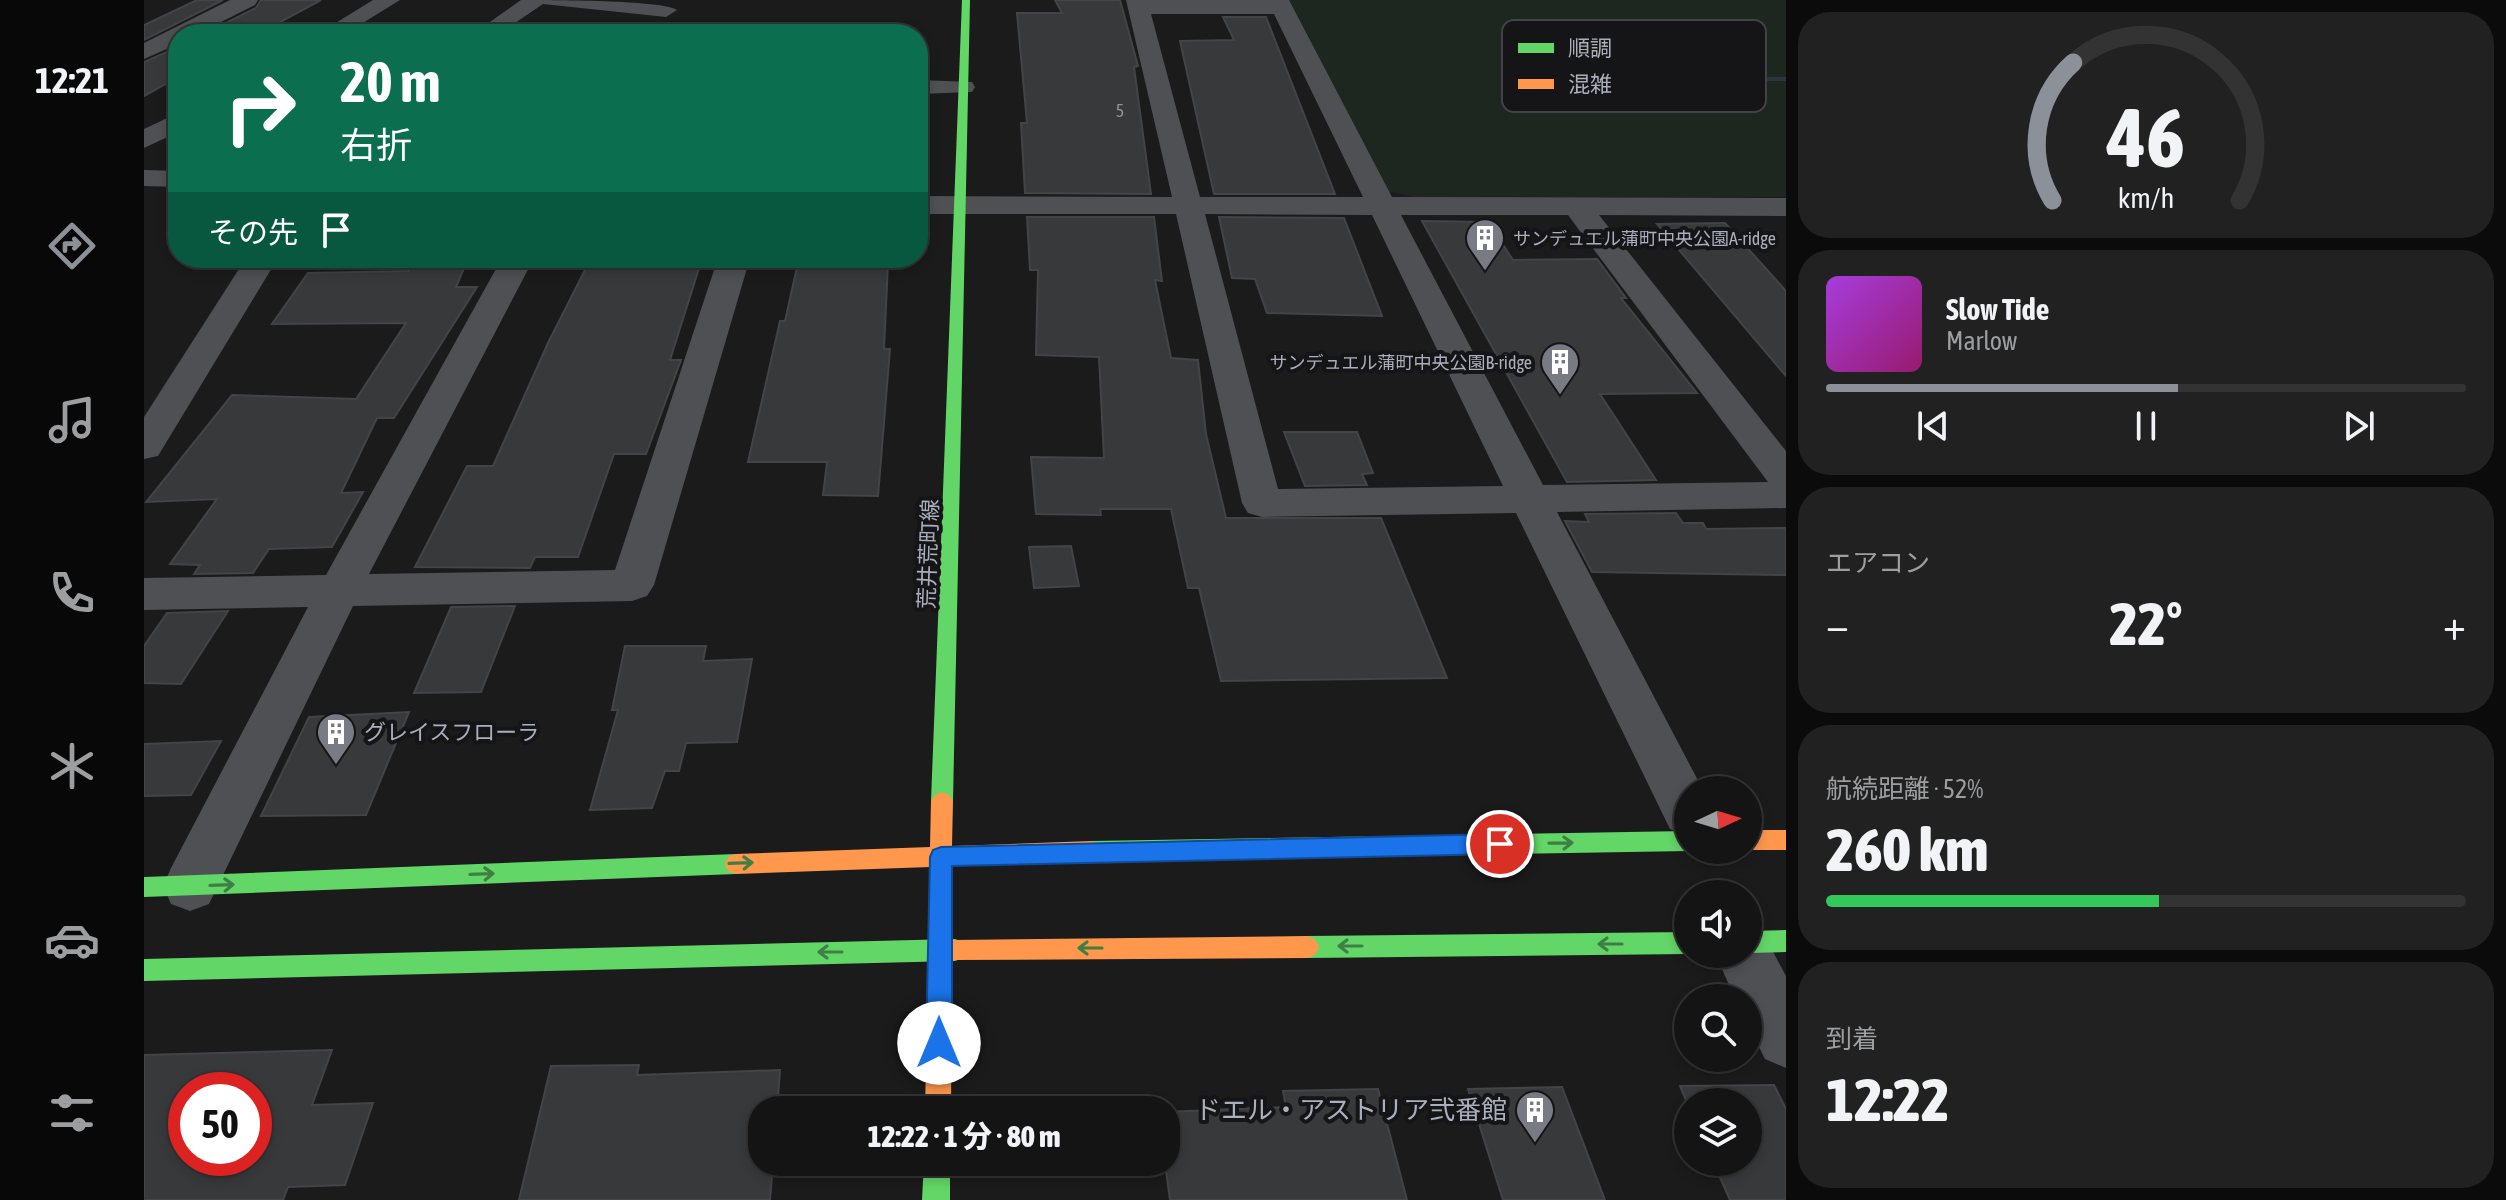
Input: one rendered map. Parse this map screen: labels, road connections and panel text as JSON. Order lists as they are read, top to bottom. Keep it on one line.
{"streets":{"street":["荒井荒町線"]},"places":{"building":["サンデュエル蒲町中央公園A-ridge","サンデュエル蒲町中央公園B-ridge","グレイスフローラ","ドエル・アストリア弐番館"]},"house_numbers":["5"],"legend":["順調","混雑"],"north":"right","page":{"tabs":"12:21","turn":["20 m","右折"],"then":"その先","song":["Slow Tide","Marlow"],"tile":["エアコン",["航続距離 · 52%","260 km"],["到着","12:22"]],"heat":["−","22°","+"],"limit":"50","trip":"12:22 · 1 分 · 80 m","gauge":["46","km/h"]}}
